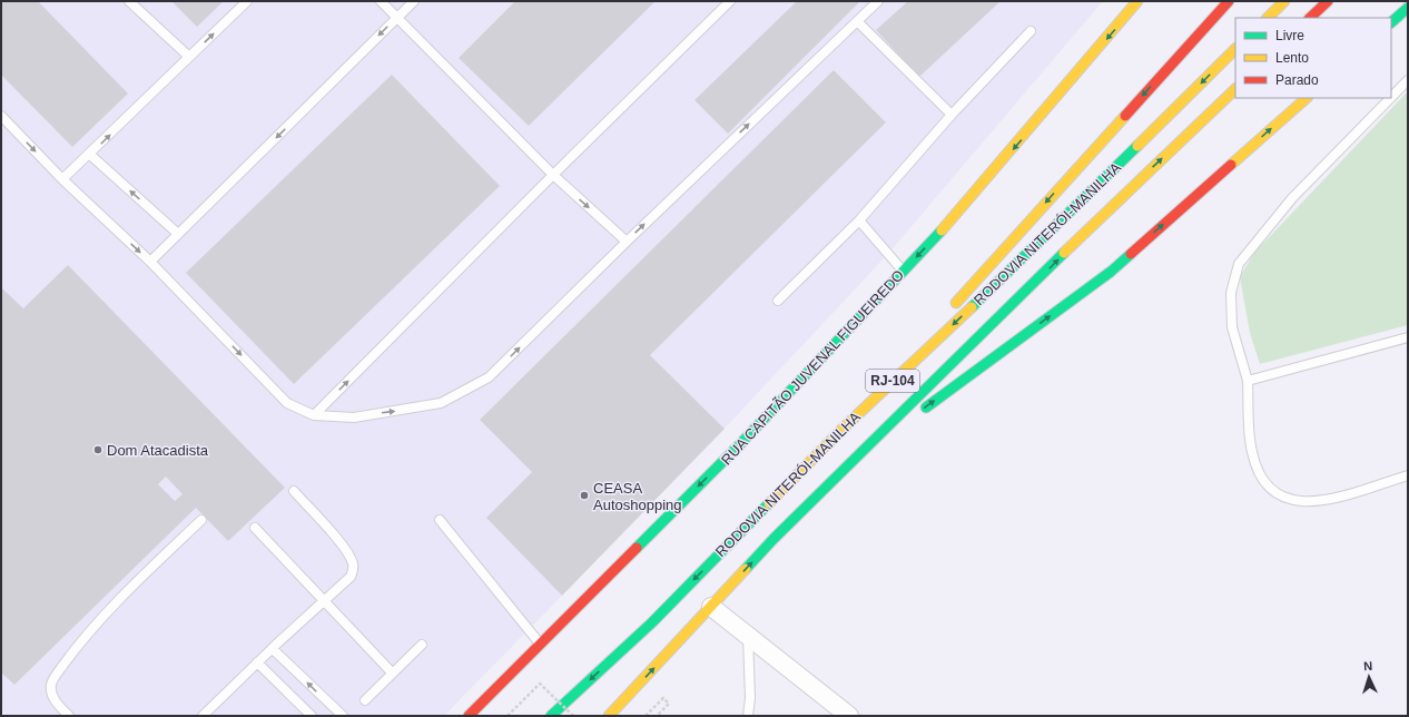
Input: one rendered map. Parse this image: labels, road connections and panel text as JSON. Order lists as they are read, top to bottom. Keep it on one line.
{"streets":{"main road":["RODOVIA NITERÓI-MANILHA","RUA CAPITÃO JUVENAL FIGUEIREDO","RJ-104"]},"places":["Dom Atacadista","CEASA Autoshopping"],"legend":["Livre","Lento","Parado"],"north":"top"}
